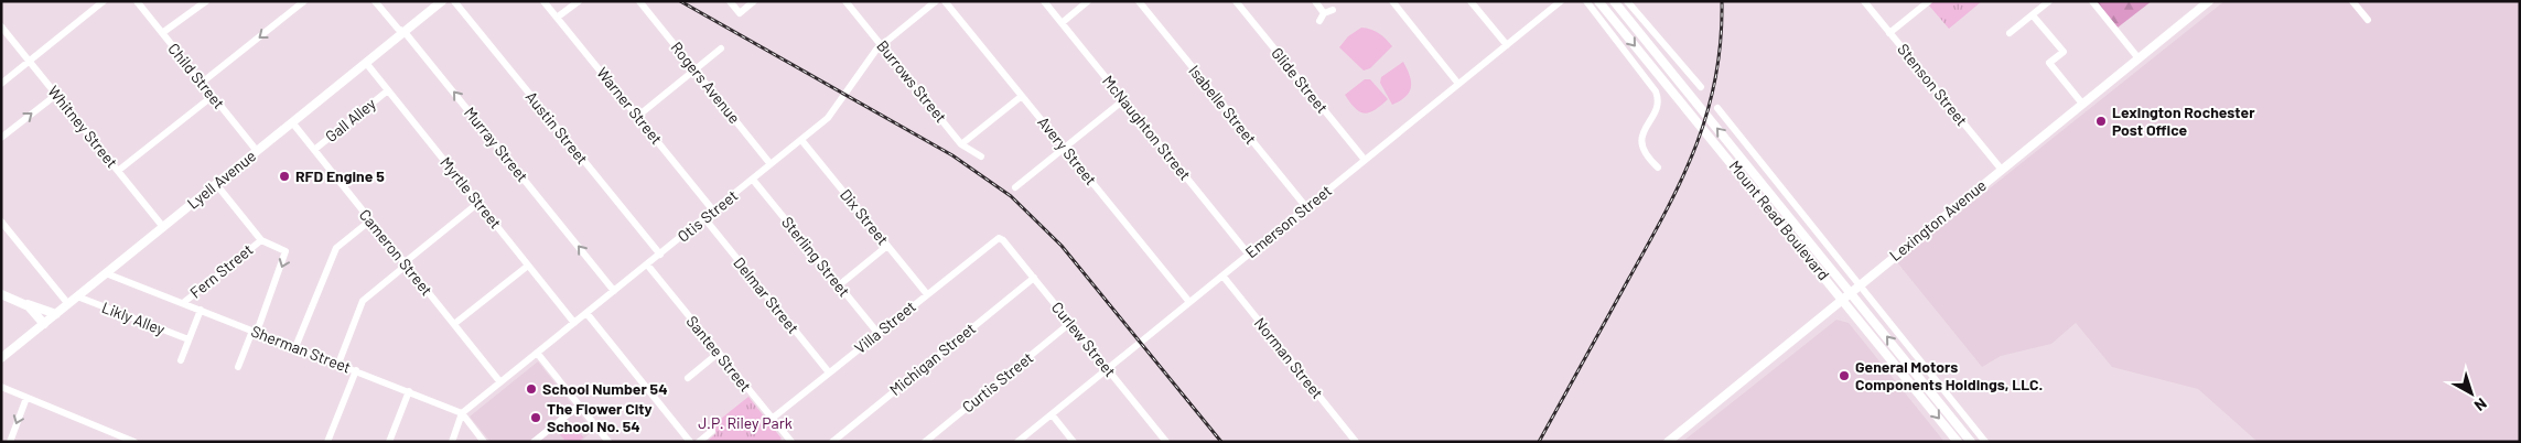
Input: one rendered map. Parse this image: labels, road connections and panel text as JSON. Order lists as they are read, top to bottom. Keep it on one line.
{"streets":{"main road":["Lyell Avenue","Mount Read Boulevard","Lexington Avenue"],"street":["Child Street","Glide Street","Burrows Street","Rogers Avenue","Stenson Street","Isabelle Street","Warner Street","Gall Alley","Whitney Street","Austin Street","McNaughton Street","Murray Street","Avery Street","Myrtle Street","Otis Street","Dix Street","Emerson Street","Cameron Street","Sterling Street","Fern Street","Delmar Street","Likly Alley","Villa Street","Curlew Street","Sherman Street","Santee Street","Norman Street","Michigan Street","Curtis Street"]},"crossings":[["Child Street","Lyell Avenue"],["Glide Street","Emerson Street"],["Burrows Street","Otis Street"],["Rogers Avenue","Otis Street"],["Stenson Street","Lexington Avenue"],["Isabelle Street","Emerson Street"],["Warner Street","Otis Street"],["Gall Alley","Myrtle Street"],["Gall Alley","Cameron Street"],["Whitney Street","Lyell Avenue"],["Austin Street","Otis Street"],["McNaughton Street","Emerson Street"],["Murray Street","Lyell Avenue"],["Murray Street","Otis Street"],["Avery Street","Emerson Street"],["Lyell Avenue","Myrtle Street"],["Lyell Avenue","Cameron Street"],["Lyell Avenue","Likly Alley"],["Lyell Avenue","Sherman Street"],["Myrtle Street","Otis Street"],["Otis Street","Dix Street"],["Otis Street","Cameron Street"],["Otis Street","Sterling Street"],["Otis Street","Delmar Street"],["Otis Street","Sherman Street"],["Otis Street","Santee Street"],["Dix Street","Villa Street"],["Mount Read Boulevard","Lexington Avenue"],["Emerson Street","Curlew Street"],["Emerson Street","Norman Street"],["Sterling Street","Villa Street"],["Fern Street","Sherman Street"],["Delmar Street","Villa Street"],["Villa Street","Curlew Street"],["Villa Street","Santee Street"],["Curlew Street","Michigan Street"],["Curlew Street","Curtis Street"]],"one_way":["Murray Street"],"parks":["J.P. Riley Park"],"places":["Lexington Rochester Post Office","RFD Engine 5","General Motors Components Holdings, LLC.","School Number 54","The Flower City School No. 54"],"north":"bottom right"}
